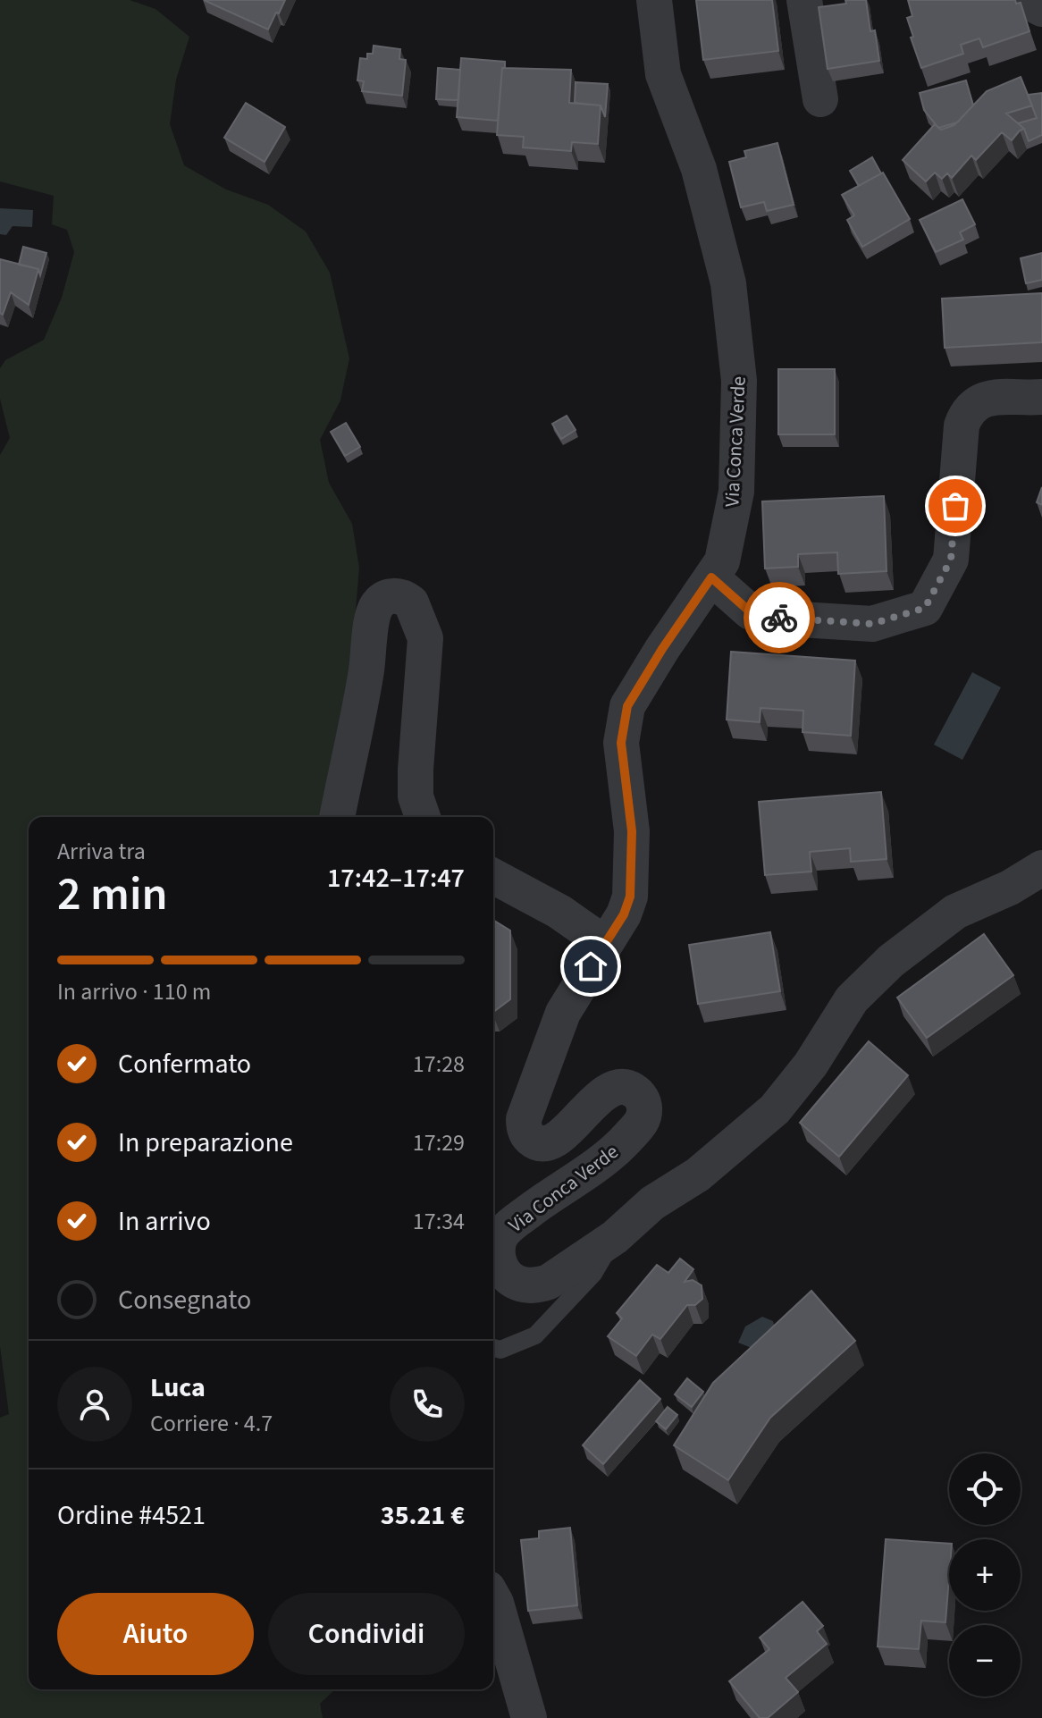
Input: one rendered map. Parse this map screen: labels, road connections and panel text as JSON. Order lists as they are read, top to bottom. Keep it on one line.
{"streets":{"street":["Via Conca Verde"]},"page":{"heading":["2 min","Arriva tra","17:42–17:47"],"panel":["Luca","Corriere · 4.7","Ordine #4521","35.21 €"],"bar":"In arrivo · 110 m","list":[["Confermato","17:28"],["In preparazione","17:29"],["In arrivo","17:34"],"Consegnato"],"map_buttons":["+","−"],"buttons":["Aiuto","Condividi"]}}
